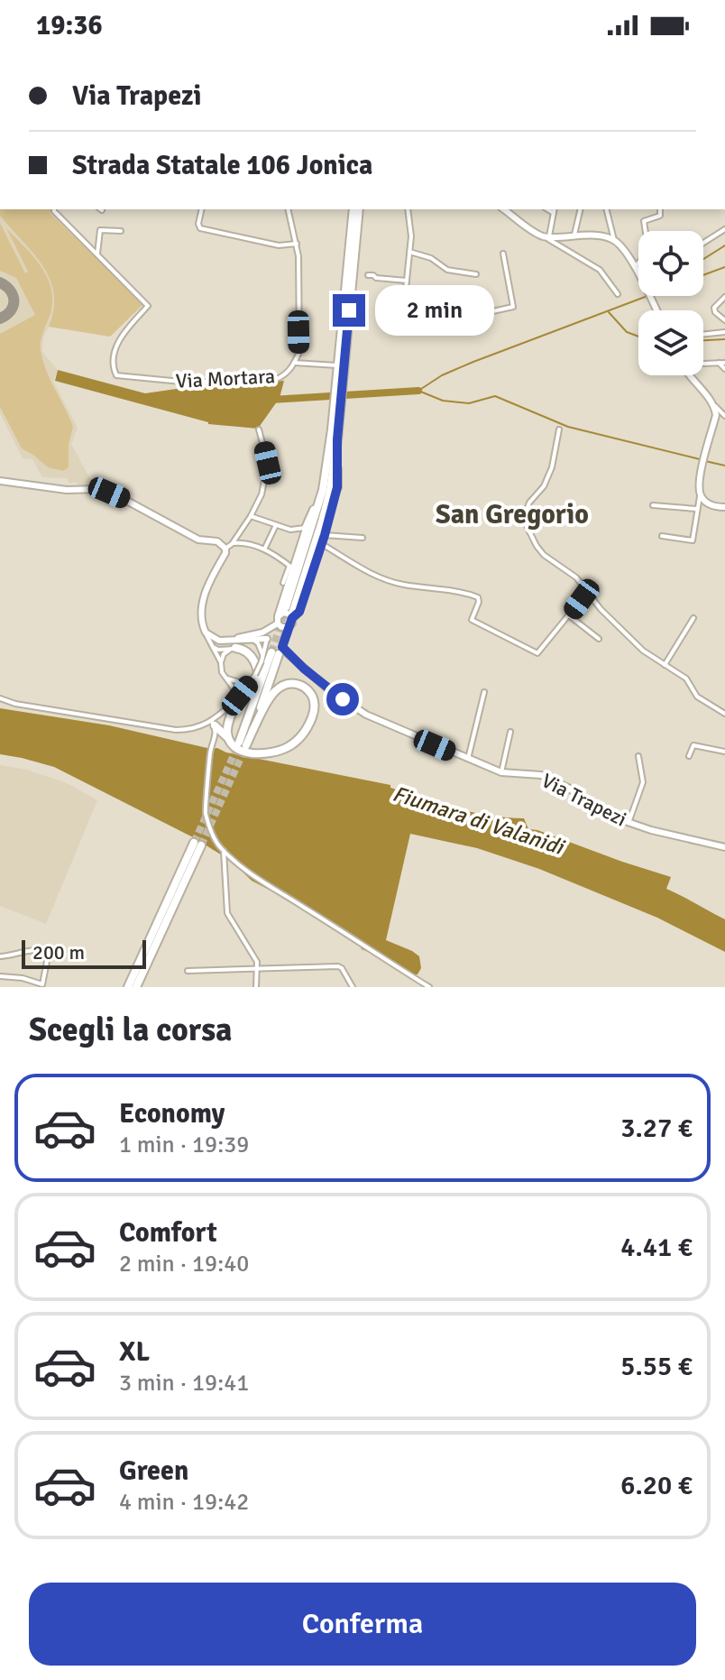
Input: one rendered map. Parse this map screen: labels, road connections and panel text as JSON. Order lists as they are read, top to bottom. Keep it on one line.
{"streets":{"street":["Via Mortara","Via Trapezi"]},"districts":["San Gregorio"],"water":["Fiumara di Valanidi"],"scale_bar":"200 m","page":{"status":"19:36","banner":["Via Trapezi","Strada Statale 106 Jonica"],"bubble":"2 min","scale":"200 m","heading":"Scegli la corsa","list":[{"name":"Economy","note":"1 min · 19:39","value":"3.27 €"},{"name":"Comfort","note":"2 min · 19:40","value":"4.41 €"},{"name":"XL","note":"3 min · 19:41","value":"5.55 €"},{"name":"Green","note":"4 min · 19:42","value":"6.20 €"}],"buttons":"Conferma"}}
